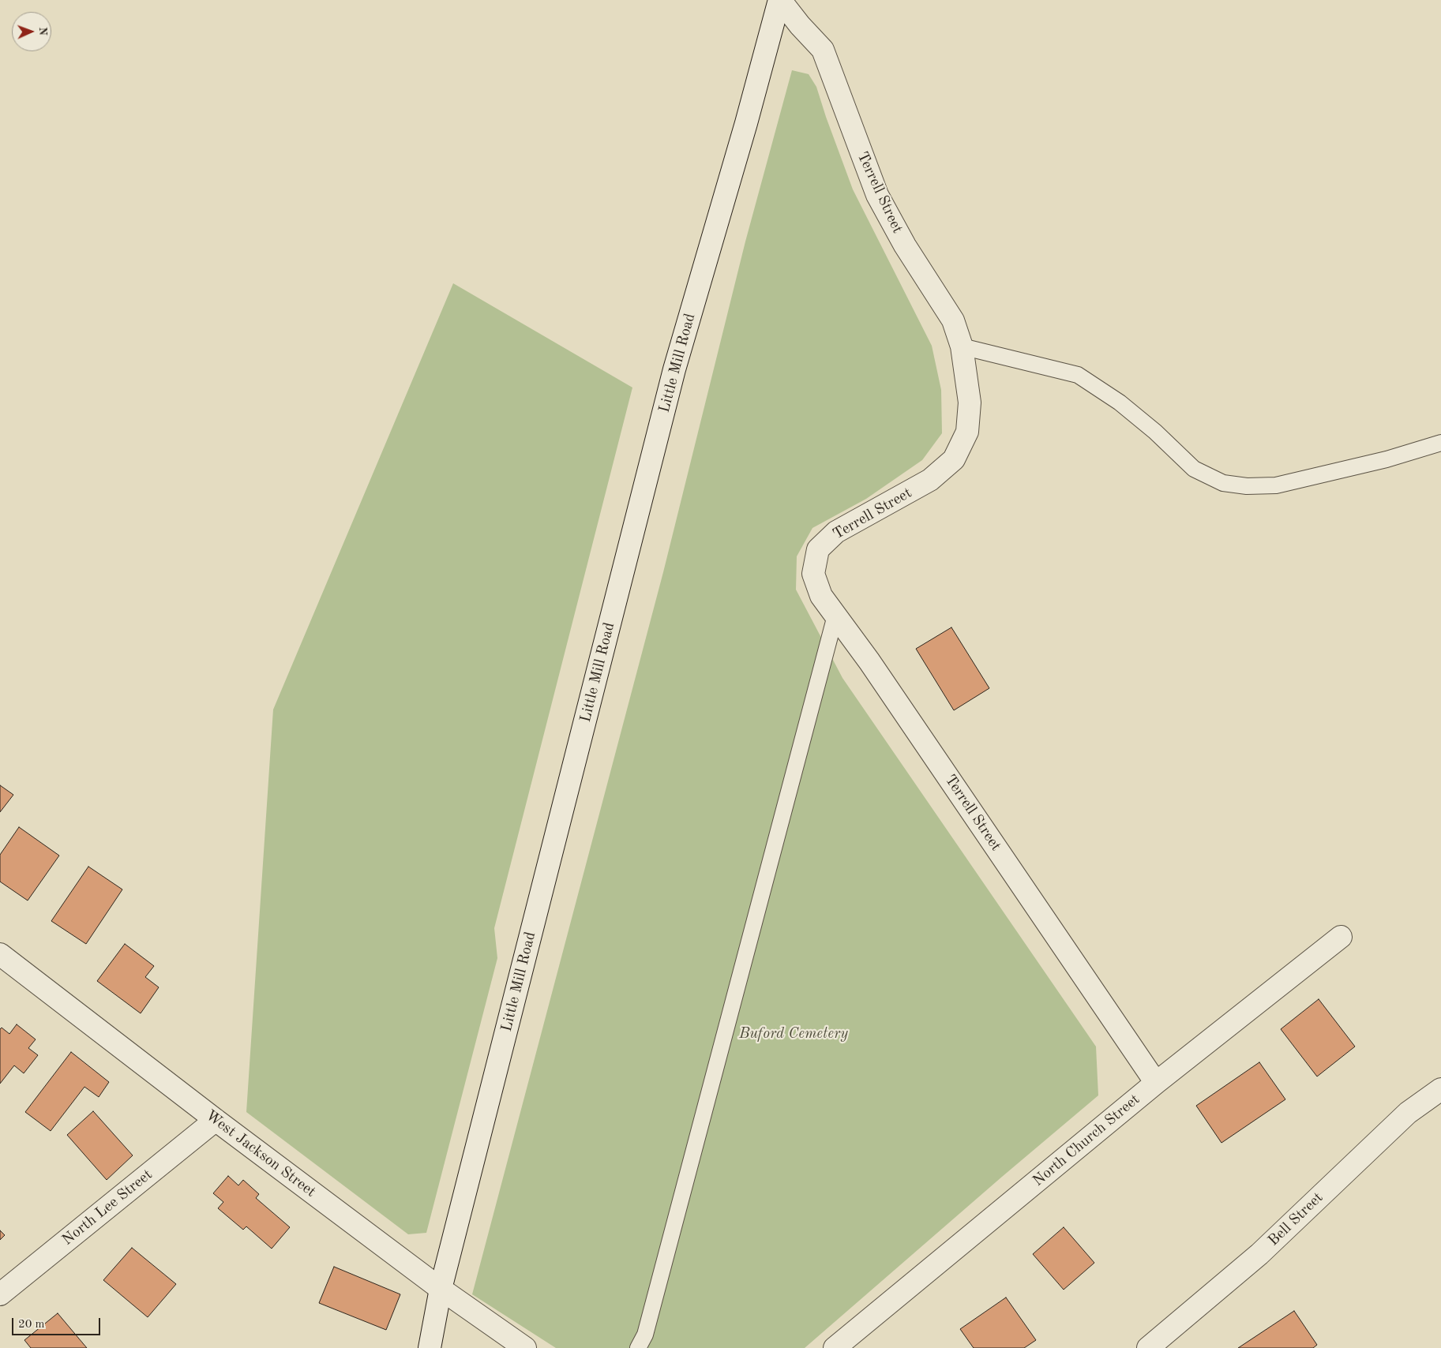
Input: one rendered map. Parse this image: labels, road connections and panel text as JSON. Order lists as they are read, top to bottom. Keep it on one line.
{"streets":{"street":["Terrell Street","Little Mill Road","North Church Street","West Jackson Street","North Lee Street","Bell Street"]},"crossings":[["Terrell Street","Little Mill Road"],["Terrell Street","North Church Street"],["Little Mill Road","West Jackson Street"],["West Jackson Street","North Lee Street"]],"parks":["Buford Cemetery"],"scale_bar":"20 m","north":"right"}
